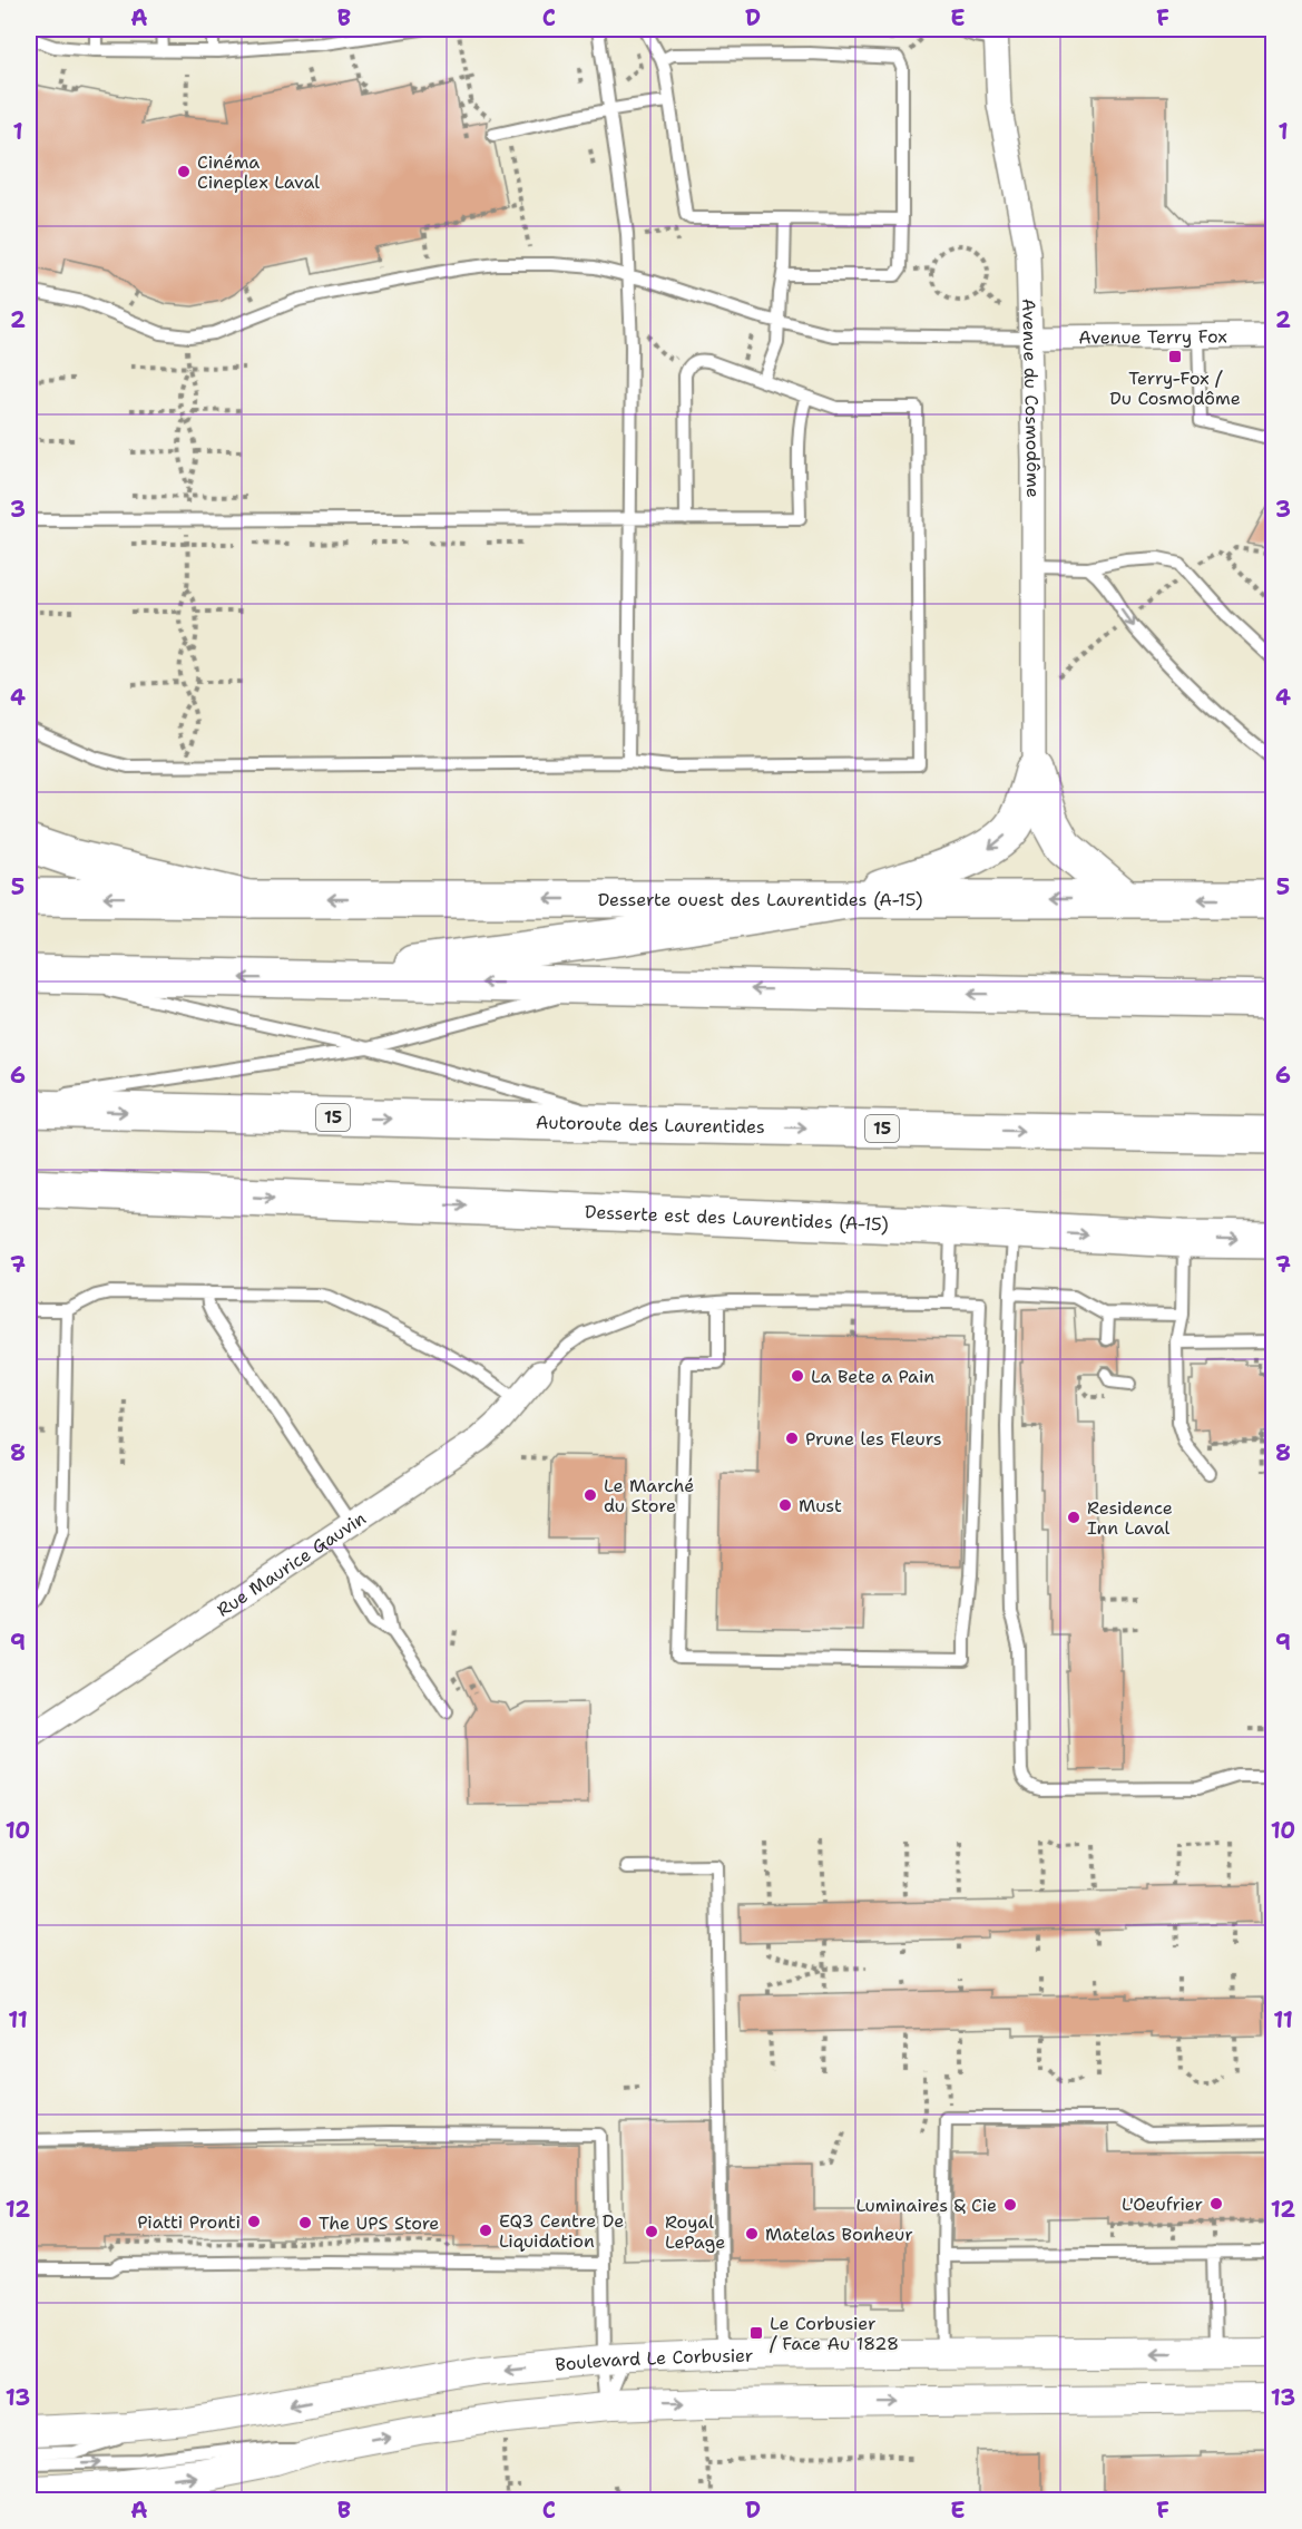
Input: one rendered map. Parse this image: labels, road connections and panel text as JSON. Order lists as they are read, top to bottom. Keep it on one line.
{"streets":{"main road":["Desserte ouest des Laurentides (A-15)","15","Autoroute des Laurentides","Desserte est des Laurentides (A-15)"],"street":["Avenue Terry Fox","Avenue du Cosmodôme","Rue Maurice Gauvin","Boulevard Le Corbusier"]},"crossings":[["Avenue Terry Fox","Avenue du Cosmodôme"]],"places":{"other":["Cinéma Cineplex Laval","La Bete a Pain","Prune les Fleurs","Le Marché du Store","Must","Residence Inn Laval","L'Oeufrier","Luminaires & Cie","Piatti Pronti","The UPS Store","EQ3 Centre De Liquidation","Royal LePage","Matelas Bonheur"],"transit":["Terry-Fox / Du Cosmodôme","Le Corbusier / Face Au 1828"]},"grid":{"columns":["A","B","C","D","E","F"],"rows":["1","2","3","4","5","6","7","8","9","10","11","12","13"]}}
